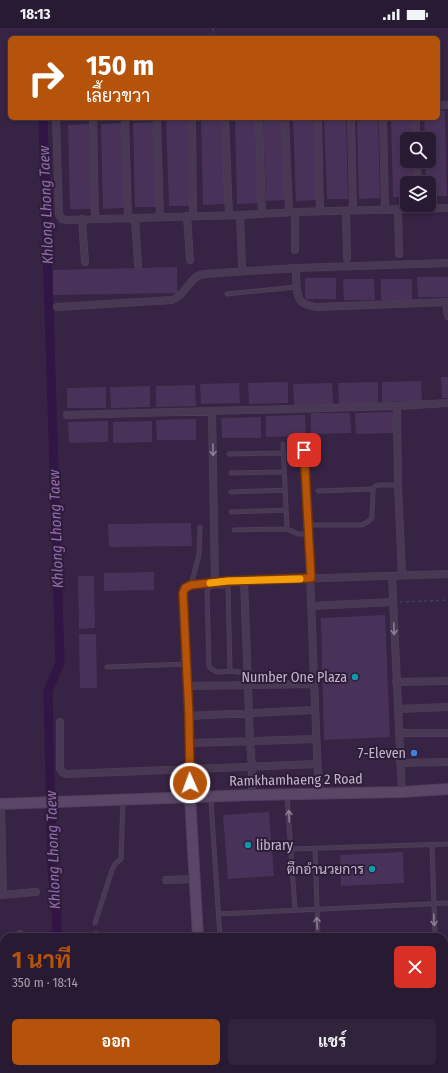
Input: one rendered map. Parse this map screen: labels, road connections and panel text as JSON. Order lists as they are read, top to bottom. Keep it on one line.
{"streets":{"main road":["Ramkhamhaeng 2 Road"]},"water":["Khlong Lhong Taew"],"places":["Number One Plaza","7-Eleven","library","ตึกอำนวยการ"],"page":{"status":"18:13","turn":["150 m","เลี้ยวขวา"],"heading":["1 นาที","350 m · 18:14"],"buttons":["ออก","แชร์"]}}
